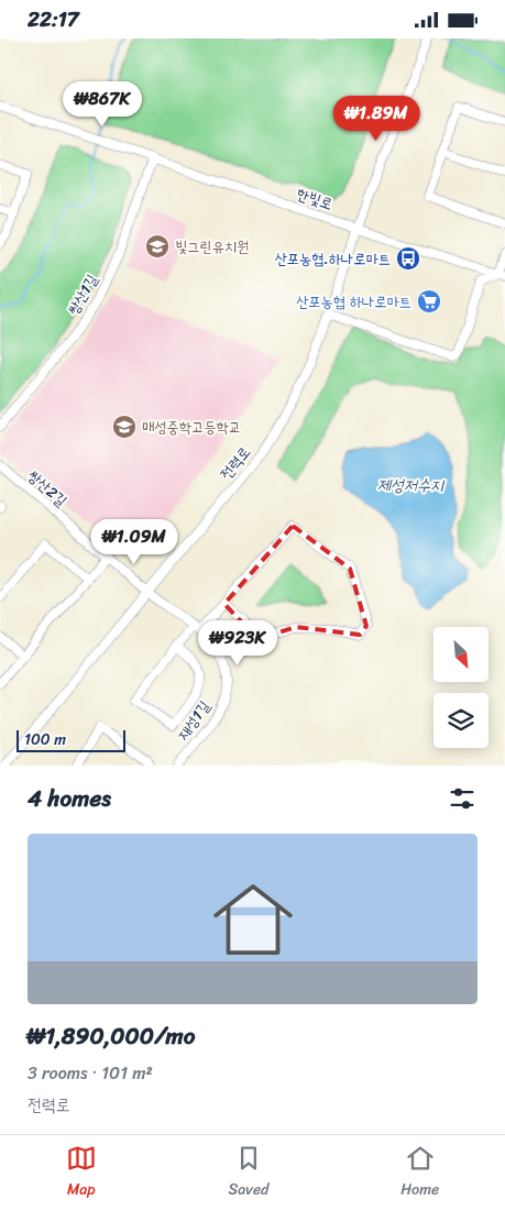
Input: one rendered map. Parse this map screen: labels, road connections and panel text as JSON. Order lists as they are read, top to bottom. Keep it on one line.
{"streets":{"street":["한빛로","쌍산1길","전력로","쌍산2길","재성1길"]},"crossings":[["한빛로","쌍산1길"],["한빛로","전력로"],["전력로","쌍산2길"],["전력로","재성1길"],["쌍산2길","재성1길"]],"water":["제성저수지"],"places":{"school or university":["빛그린유치원","매성중학고등학교"],"bus stop":["산포농협.하나로마트"],"supermarket":["산포농협 하나로마트"]},"scale_bar":"100 m","north":"bottom right","page":{"status":"22:17","price":["₩867K","₩1.89M","₩1.09M","₩923K"],"scale":"100 m","heading":"4 homes","list":[{"name":"₩1,890,000/mo","note":"3 rooms · 101 m² · 전력로"}],"tabs":["Map","Saved","Home"]}}
